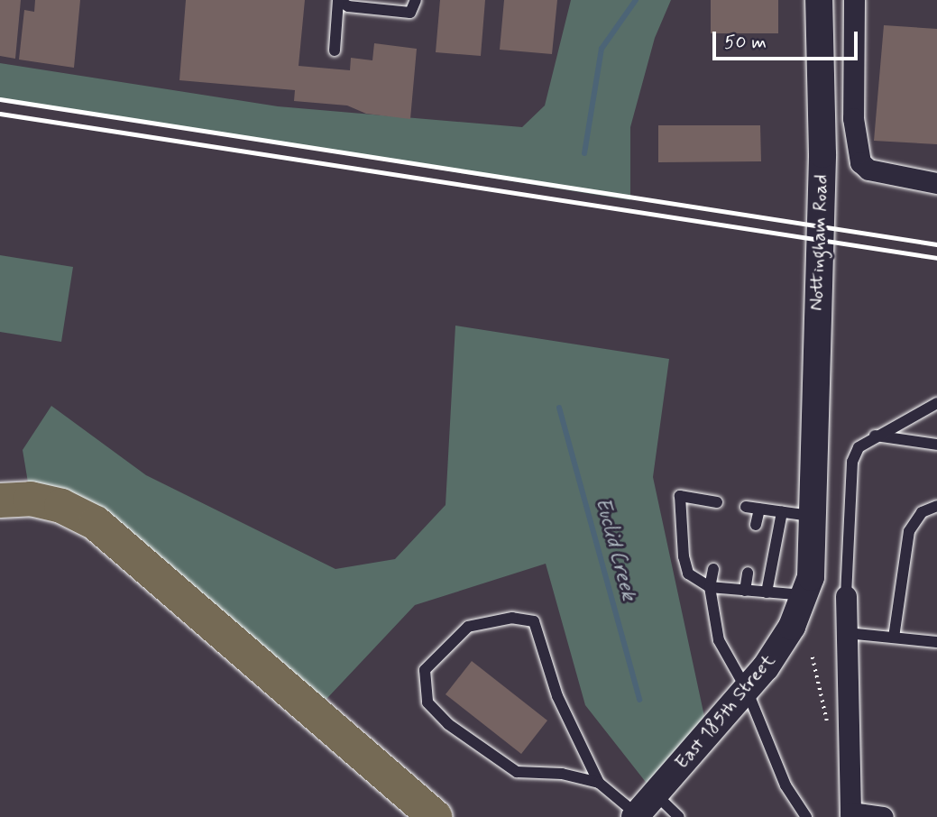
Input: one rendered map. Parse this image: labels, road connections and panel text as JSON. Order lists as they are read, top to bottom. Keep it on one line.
{"streets":{"street":["Nottingham Road","East 185th Street"]},"crossings":[["Nottingham Road","East 185th Street"]],"water":["Euclid Creek"],"scale_bar":"50 m"}
